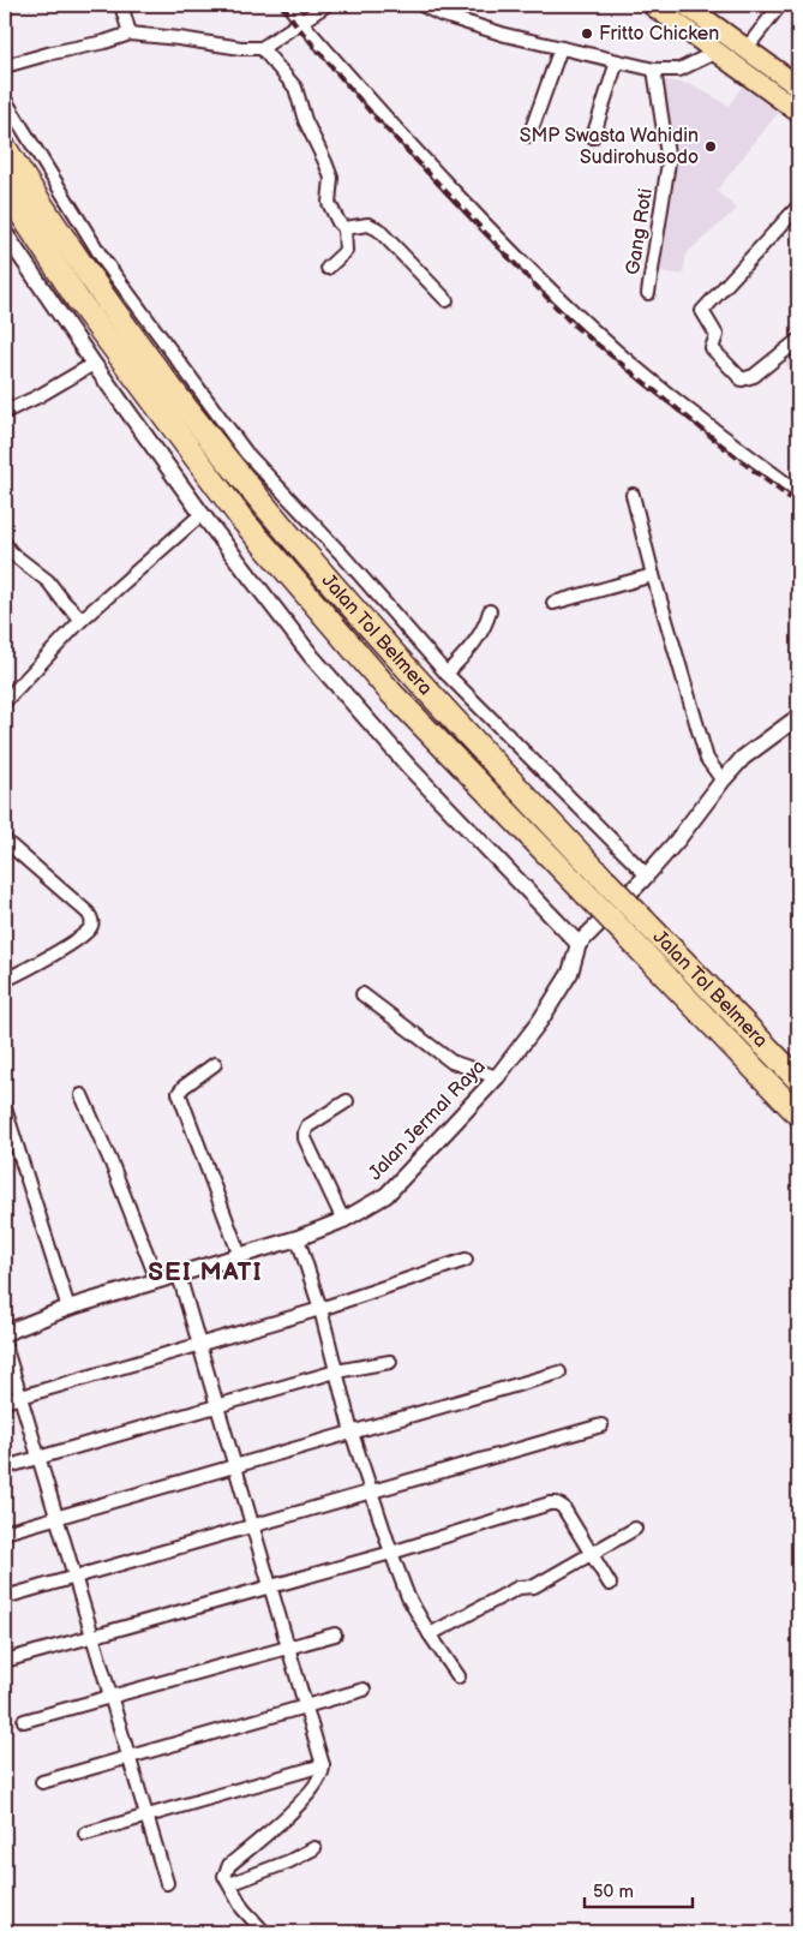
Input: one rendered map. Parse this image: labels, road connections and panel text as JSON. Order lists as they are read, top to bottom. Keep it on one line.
{"streets":{"highway":["Jalan Tol Belmera"],"street":["Gang Roti","Jalan Jermal Raya"]},"districts":["SEI MATI"],"places":["Fritto Chicken","SMP Swasta Wahidin Sudirohusodo"],"scale_bar":"50 m"}
